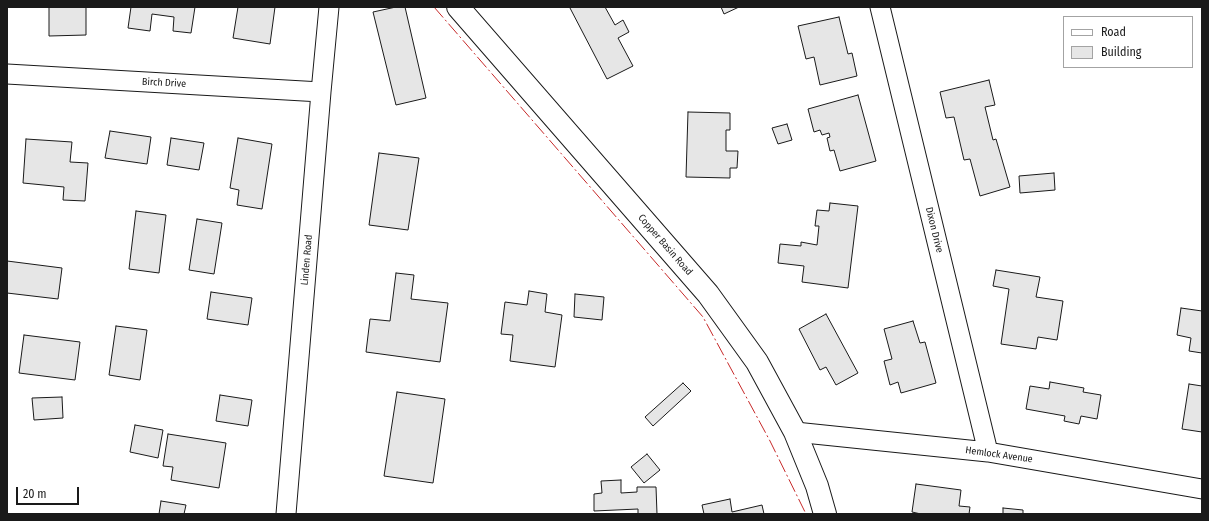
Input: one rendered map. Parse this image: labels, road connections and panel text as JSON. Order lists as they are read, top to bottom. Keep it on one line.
{"streets":{"street":["Birch Drive","Dixon Drive","Copper Basin Road","Linden Road","Hemlock Avenue"]},"crossings":[["Birch Drive","Linden Road"],["Dixon Drive","Hemlock Avenue"],["Copper Basin Road","Hemlock Avenue"]],"legend":["Road","Building"],"scale_bar":"20 m"}
